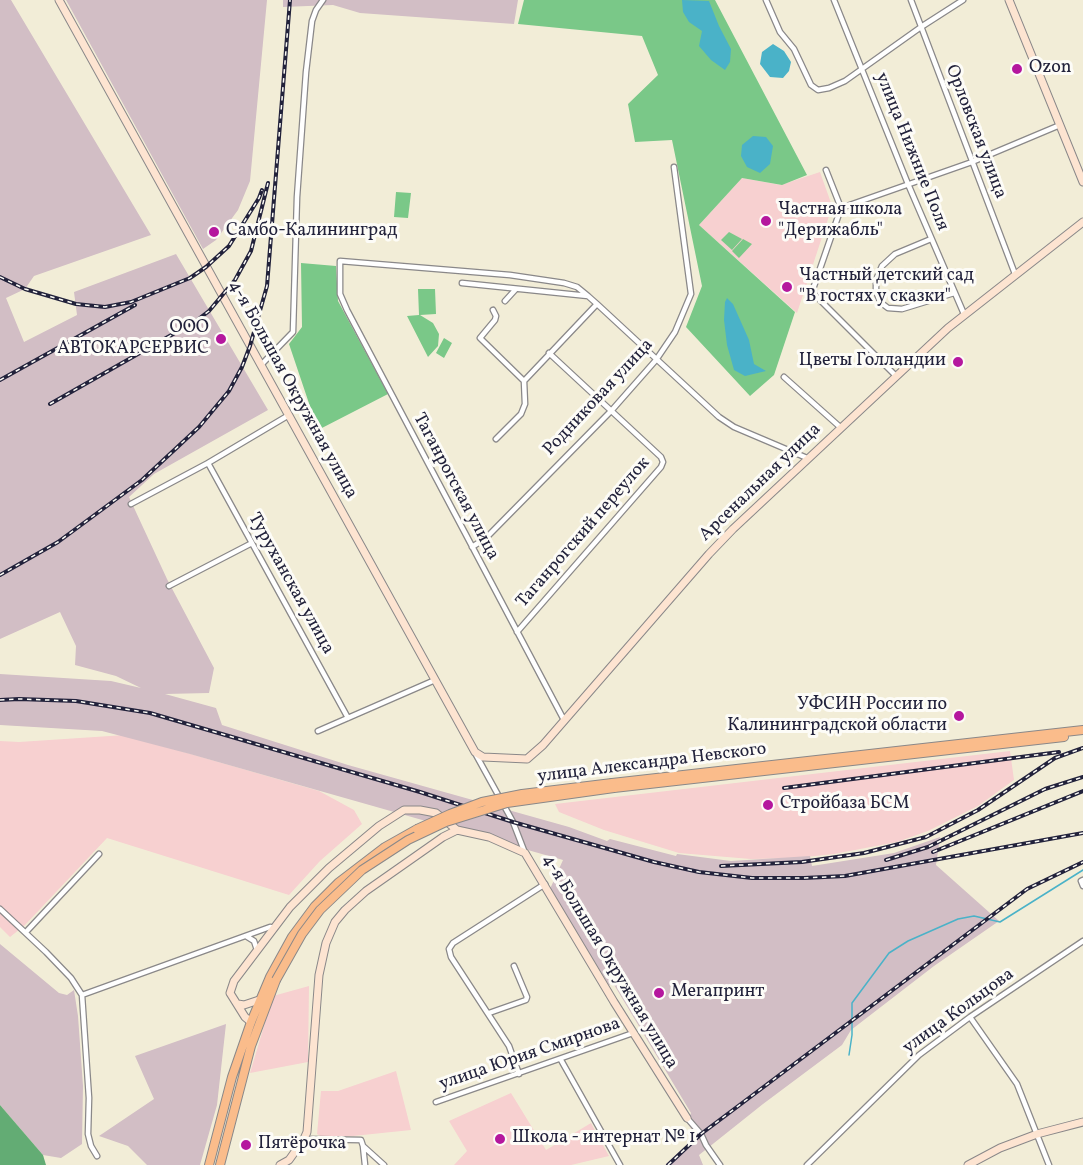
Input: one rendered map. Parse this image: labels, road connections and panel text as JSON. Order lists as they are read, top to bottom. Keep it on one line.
{"streets":{"main road":["улица Александра Невского"],"street":["Орловская улица","улица Нижние Поля","4-я Большая Окружная улица","Родниковая улица","Арсенальная улица","Таганрогская улица","Таганрогский переулок","Туруханская улица","улица Кольцова","улица Юрия Смирнова"]},"crossings":[["Орловская улица","Арсенальная улица"],["улица Нижние Поля","Арсенальная улица"],["4-я Большая Окружная улица","Арсенальная улица"],["4-я Большая Окружная улица","улица Юрия Смирнова"],["Родниковая улица","Таганрогская улица"],["Родниковая улица","Таганрогский переулок"],["Арсенальная улица","Таганрогская улица"],["Таганрогская улица","Таганрогский переулок"]],"places":["Ozon","Частная школа \"Дерижабль\"","Самбо-Калининград","Частный детский сад \"В гостях у сказки\"","ООО АВТОКАРСЕРВИС","Цветы Голландии","УФСИН России по Калининградской области","Стройбаза БСМ","Мегапринт","Школа - интернат № 1","Пятёрочка"]}
